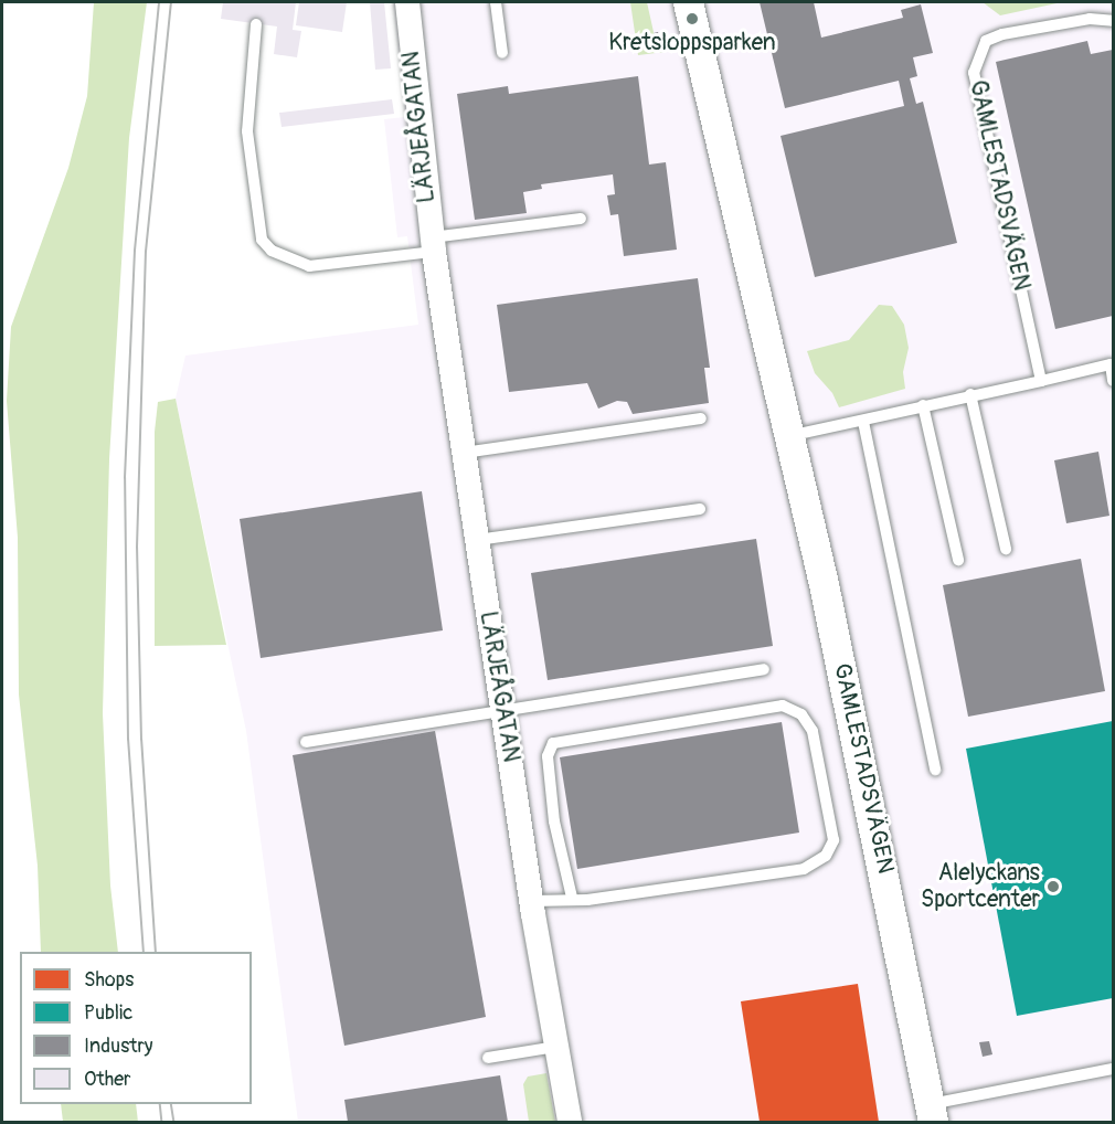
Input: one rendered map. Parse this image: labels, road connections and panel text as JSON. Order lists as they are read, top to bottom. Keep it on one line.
{"streets":{"street":["LÄRJEÅGATAN","GAMLESTADSVÄGEN"]},"places":["Kretsloppsparken","Alelyckans Sportcenter"],"legend":["Shops","Public","Industry","Other"]}
